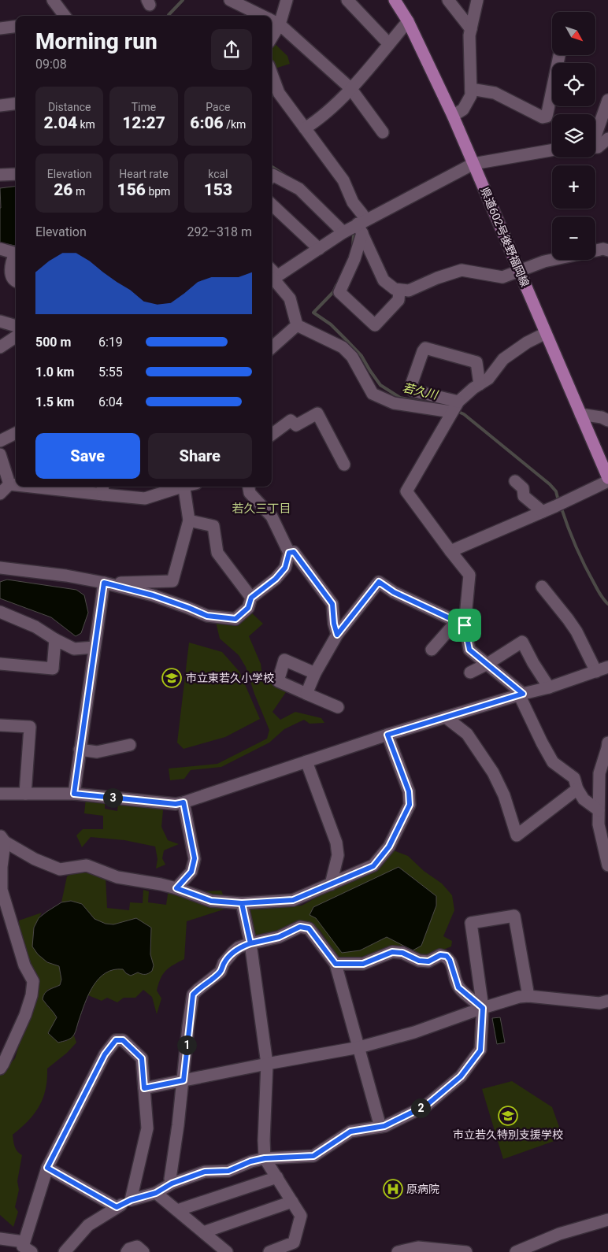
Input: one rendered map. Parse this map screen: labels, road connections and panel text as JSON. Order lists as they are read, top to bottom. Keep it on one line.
{"streets":{"main road":["県道602号後野福岡線"]},"districts":["若久三丁目"],"water":["若久川"],"places":{"school or university":["市立東若久小学校","市立若久特別支援学校"],"hospital":["原病院"]},"north":"bottom right","page":{"map_buttons":["+","−"],"heading":["Morning run","09:08"],"stats":[["Distance","2.04 km"],["Time","12:27"],["Pace","6:06 /km"],["Elevation","26 m"],["Heart rate","156 bpm"],["kcal","153"]],"chart":["Elevation","292–318 m"],"list":[{"name":"500 m","note":"6:19"},{"name":"1.0 km","note":"5:55"},{"name":"1.5 km","note":"6:04"}],"buttons":["Save","Share"],"pins":["3","1","2"]}}
